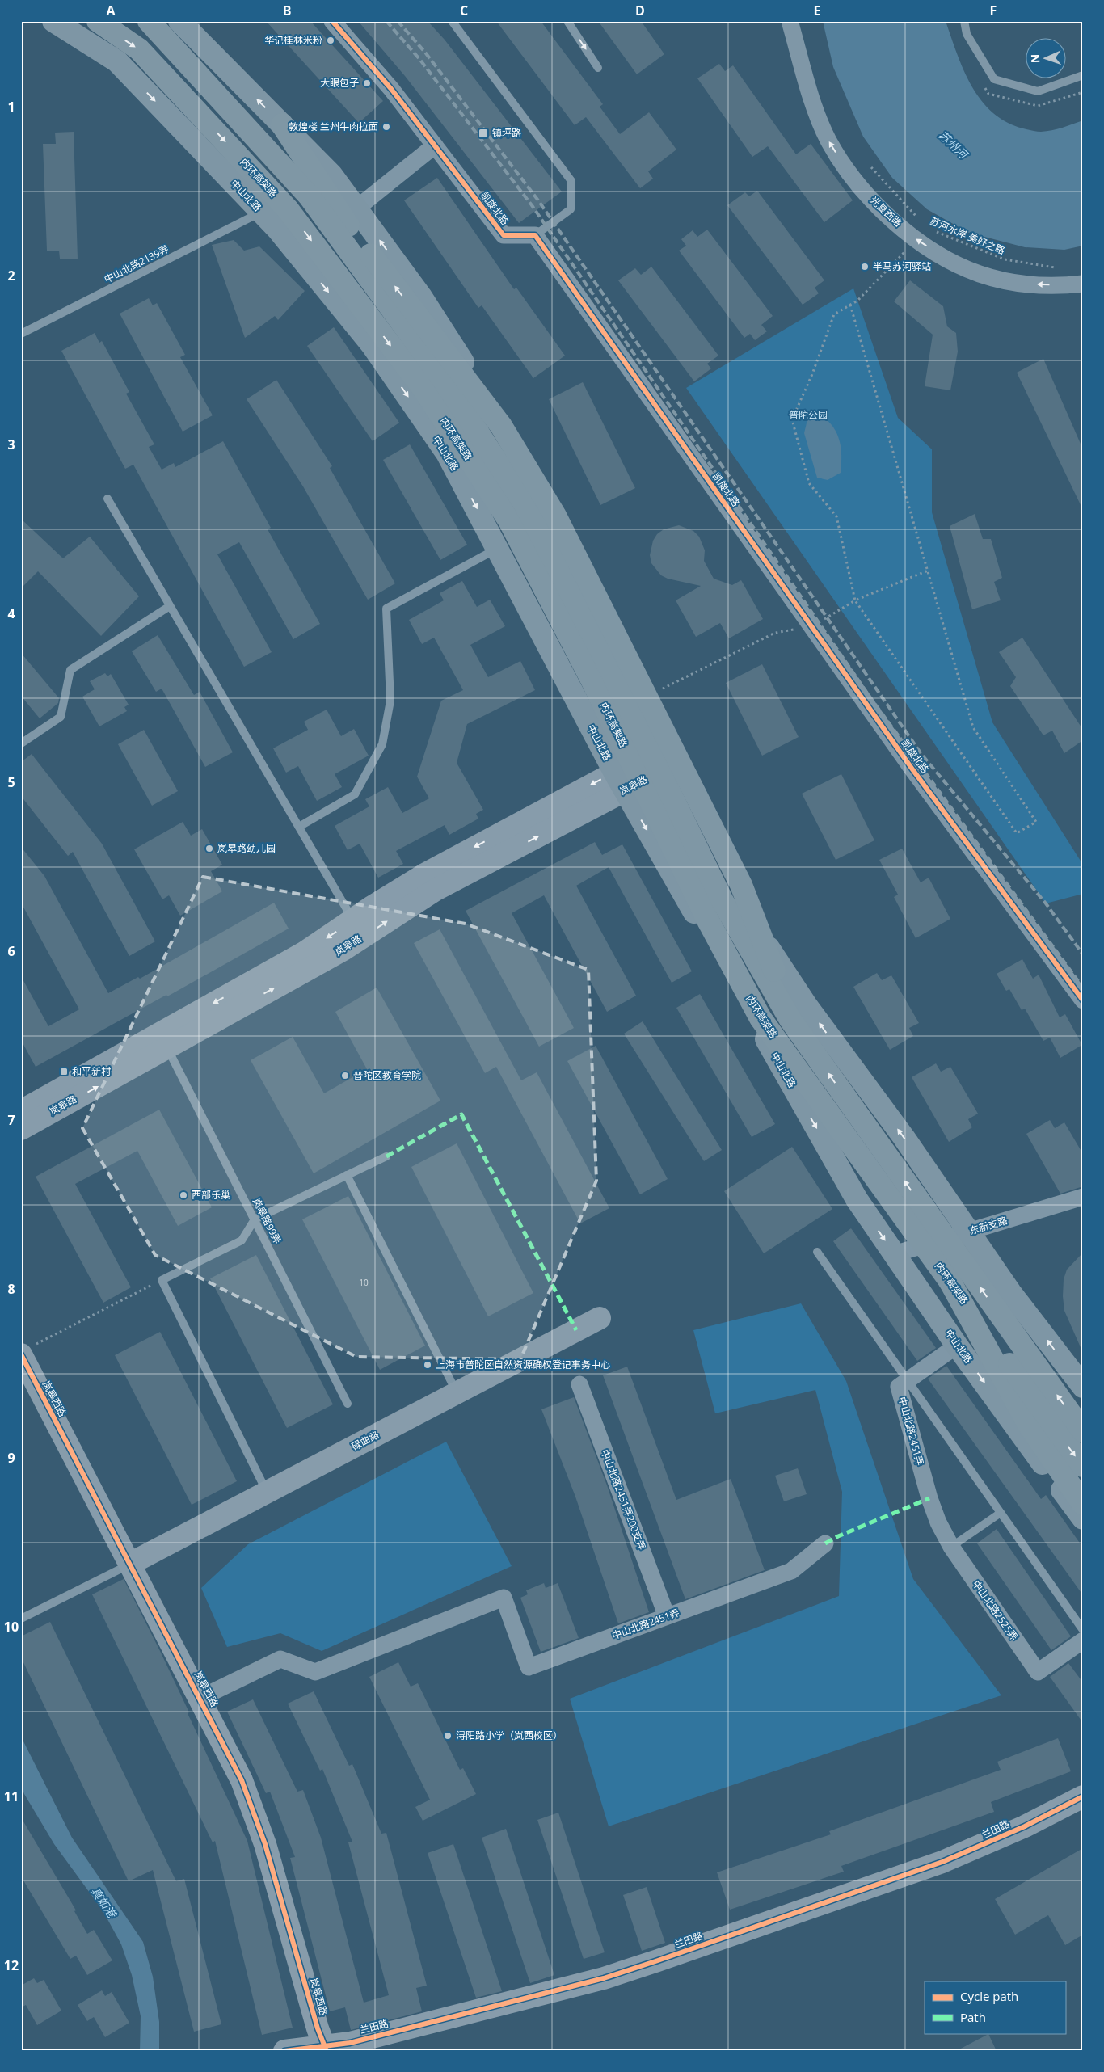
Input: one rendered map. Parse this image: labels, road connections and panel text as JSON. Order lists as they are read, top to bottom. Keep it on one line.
{"streets":{"highway":["内环高架路"],"main road":["中山北路"],"street":["凯旋北路","光复西路","岚皋路","东新支路","岚皋西路","中山北路2451弄","碌曲路","中山北路2451弄200支弄","中山北路2525弄","兰田路"],"lane":["中山北路2139弄","岚皋路99弄"],"path":["苏河水岸 美好之路"]},"crossings":[["中山北路","中山北路2139弄"],["中山北路","岚皋路"],["中山北路","东新支路"],["光复西路","苏河水岸 美好之路"],["岚皋路","岚皋路99弄"],["岚皋西路","中山北路2451弄"],["岚皋西路","碌曲路"],["岚皋西路","兰田路"],["中山北路2451弄","中山北路2451弄200支弄"],["中山北路2451弄","中山北路2525弄"]],"one_way":["光复西路"],"water":["苏州河","真如港"],"parks":["普陀公园"],"places":{"other":["华记桂林米粉","大眼包子","敦煌楼 兰州牛肉拉面","半马苏河驿站","岚皋路幼儿园","普陀区教育学院","西部乐巢","上海市普陀区自然资源确权登记事务中心","浔阳路小学（岚西校区）"],"transit":["镇坪路","和平新村"]},"house_numbers":["10"],"legend":["Cycle path","Path"],"north":"left","grid":{"columns":["A","B","C","D","E","F"],"rows":["1","2","3","4","5","6","7","8","9","10","11","12"]}}
